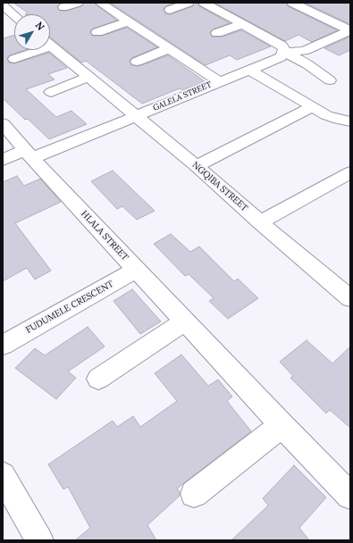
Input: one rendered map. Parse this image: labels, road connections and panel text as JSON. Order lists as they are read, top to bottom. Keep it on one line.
{"streets":{"street":["GALELA STREET","NGQIBA STREET","HLALA STREET","FUDUMELE CRESCENT"]},"crossings":[["GALELA STREET","NGQIBA STREET"],["GALELA STREET","HLALA STREET"],["HLALA STREET","FUDUMELE CRESCENT"]],"north":"top right"}
